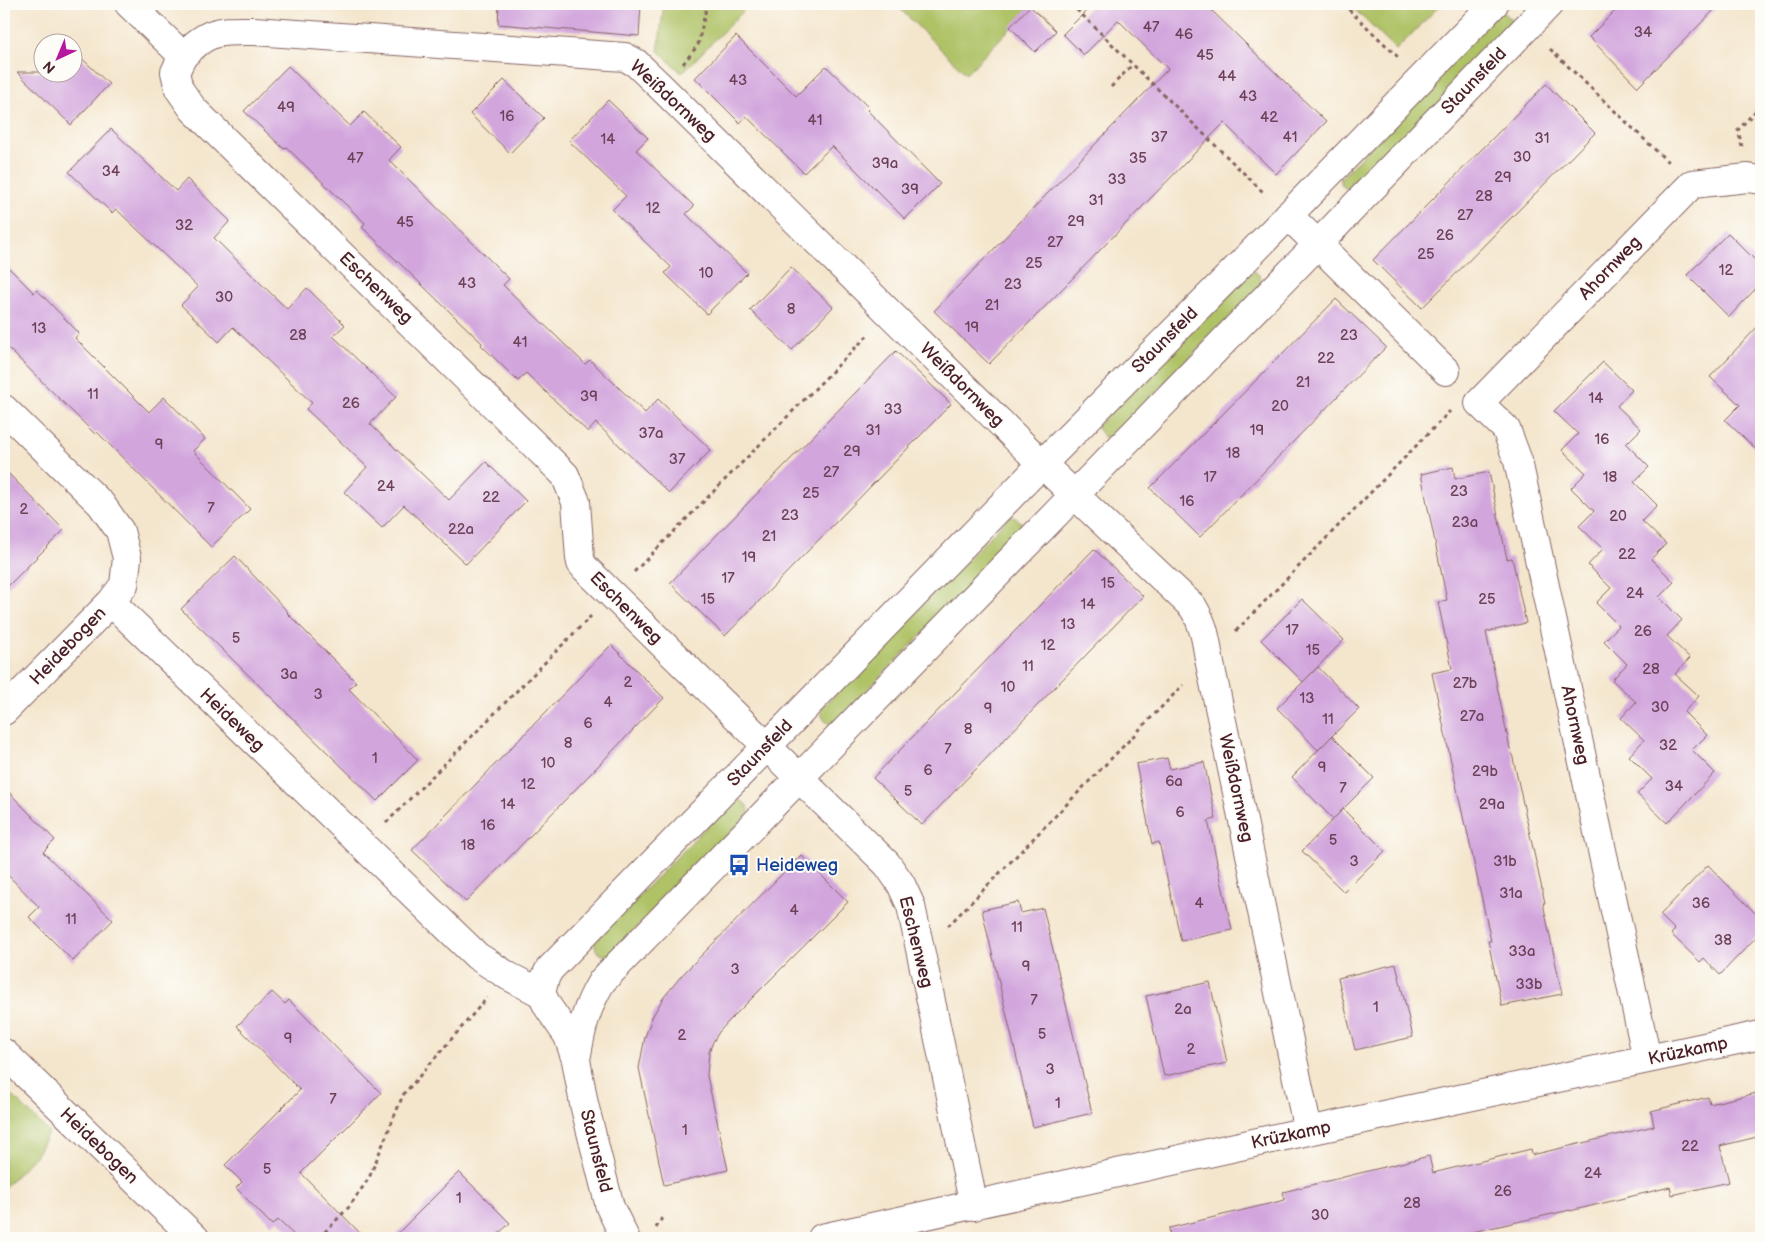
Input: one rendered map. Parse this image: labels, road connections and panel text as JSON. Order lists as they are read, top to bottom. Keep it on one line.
{"streets":{"street":["Staunsfeld","Weißdornweg","Ahornweg","Eschenweg","Heidebogen","Heideweg","Krüzkamp"]},"crossings":[["Staunsfeld","Weißdornweg"],["Staunsfeld","Eschenweg"],["Staunsfeld","Heideweg"],["Weißdornweg","Eschenweg"],["Weißdornweg","Krüzkamp"],["Ahornweg","Krüzkamp"],["Eschenweg","Krüzkamp"],["Heidebogen","Heideweg"]],"places":{"bus stop":["Heideweg"]},"house_numbers":["47","34","46","45","44","43","43","49","16","42","41","37","41","31","14","30","47","35","39a","34","29","33","39","28","31","12","27","29","45","32","26","27","25","25","12","10","43","23","30","21","8","19","13","28","23","41","22","21","11","39","14","26","20","33","31","19","37a","16","9","29","18","37","27","17","18","24","23","25","22","16","7","2","23","20","23a","22a","21","22","19","17","15","24","15","25","14","13","17","26","5","12","15","11","28","3a","2","27b","10","3","13","4","30","9","27a","11","6","8","8","32","7","1","10","9","6","29b","6a","12","34","7","5","14","29a","6","16","5","18","3","31b","31a","4","36","4","11","11","38","33a","9","3","33b","7","1","2a","5","2","9","2","3","7","1","1","22","5","24","26","1","28","30"],"north":"bottom left"}
